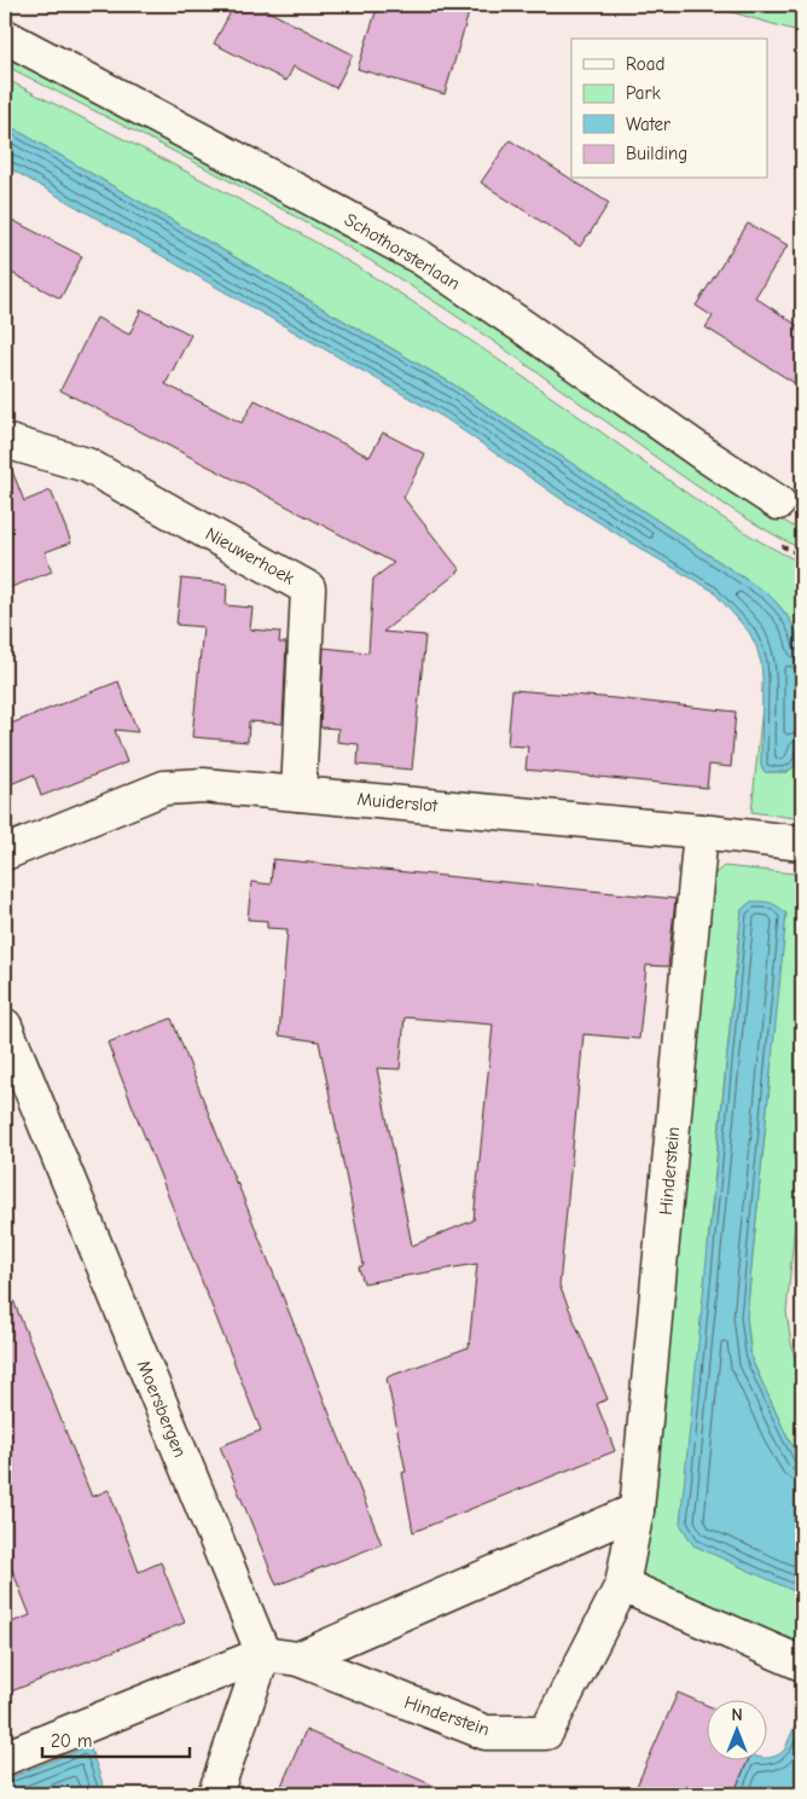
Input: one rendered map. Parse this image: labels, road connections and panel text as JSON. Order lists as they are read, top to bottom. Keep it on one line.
{"streets":{"street":["Schothorsterlaan","Nieuwerhoek","Muiderslot","Hinderstein","Moersbergen"]},"crossings":[["Nieuwerhoek","Muiderslot"],["Muiderslot","Hinderstein"],["Hinderstein","Moersbergen"]],"legend":["Road","Park","Water","Building"],"scale_bar":"20 m","north":"top"}
